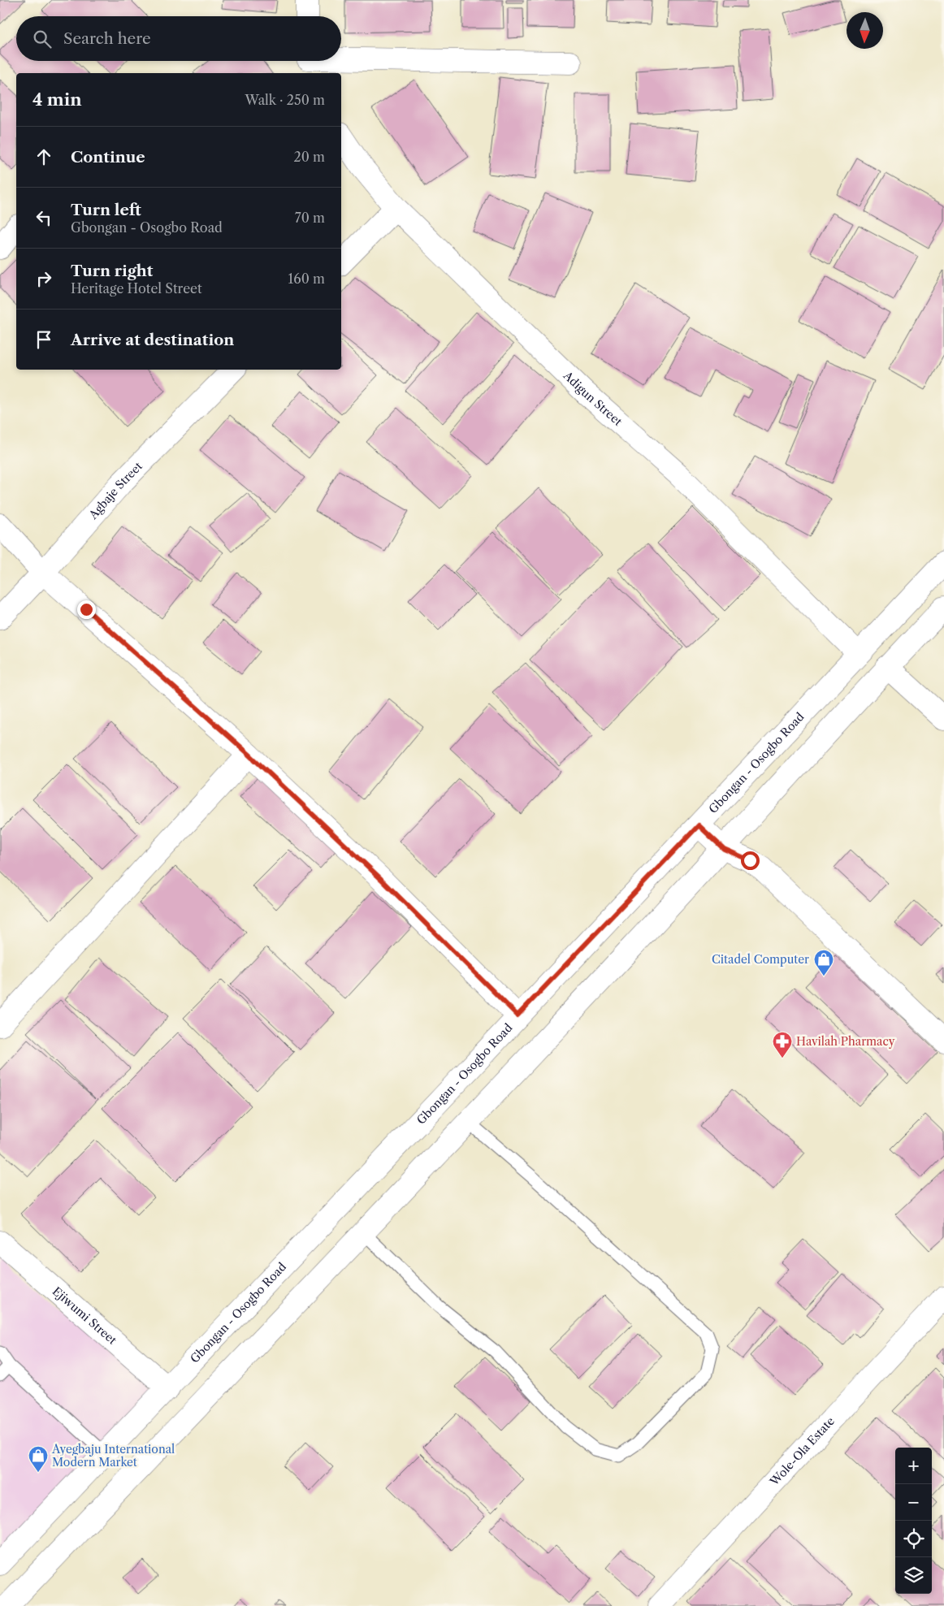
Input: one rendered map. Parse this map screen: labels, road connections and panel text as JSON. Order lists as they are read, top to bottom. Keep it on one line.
{"streets":{"street":["Adigun Street","Agbaje Street","Gbongan - Osogbo Road","Ejiwumi Street","Wole-Ola Estate"]},"crossings":[["Adigun Street","Gbongan - Osogbo Road"],["Gbongan - Osogbo Road","Ejiwumi Street"]],"places":{"shop":["Citadel Computer","Ayegbaju International Modern Market"],"pharmacy":["Havilah Pharmacy"]},"north":"bottom","page":{"search":"Search here","heading":["4 min","Walk · 250 m"],"list":[["Continue","20 m"],["Turn left","Gbongan - Osogbo Road","70 m"],["Turn right","Heritage Hotel Street","160 m"],"Arrive at destination"],"map_buttons":["+","−"]}}
